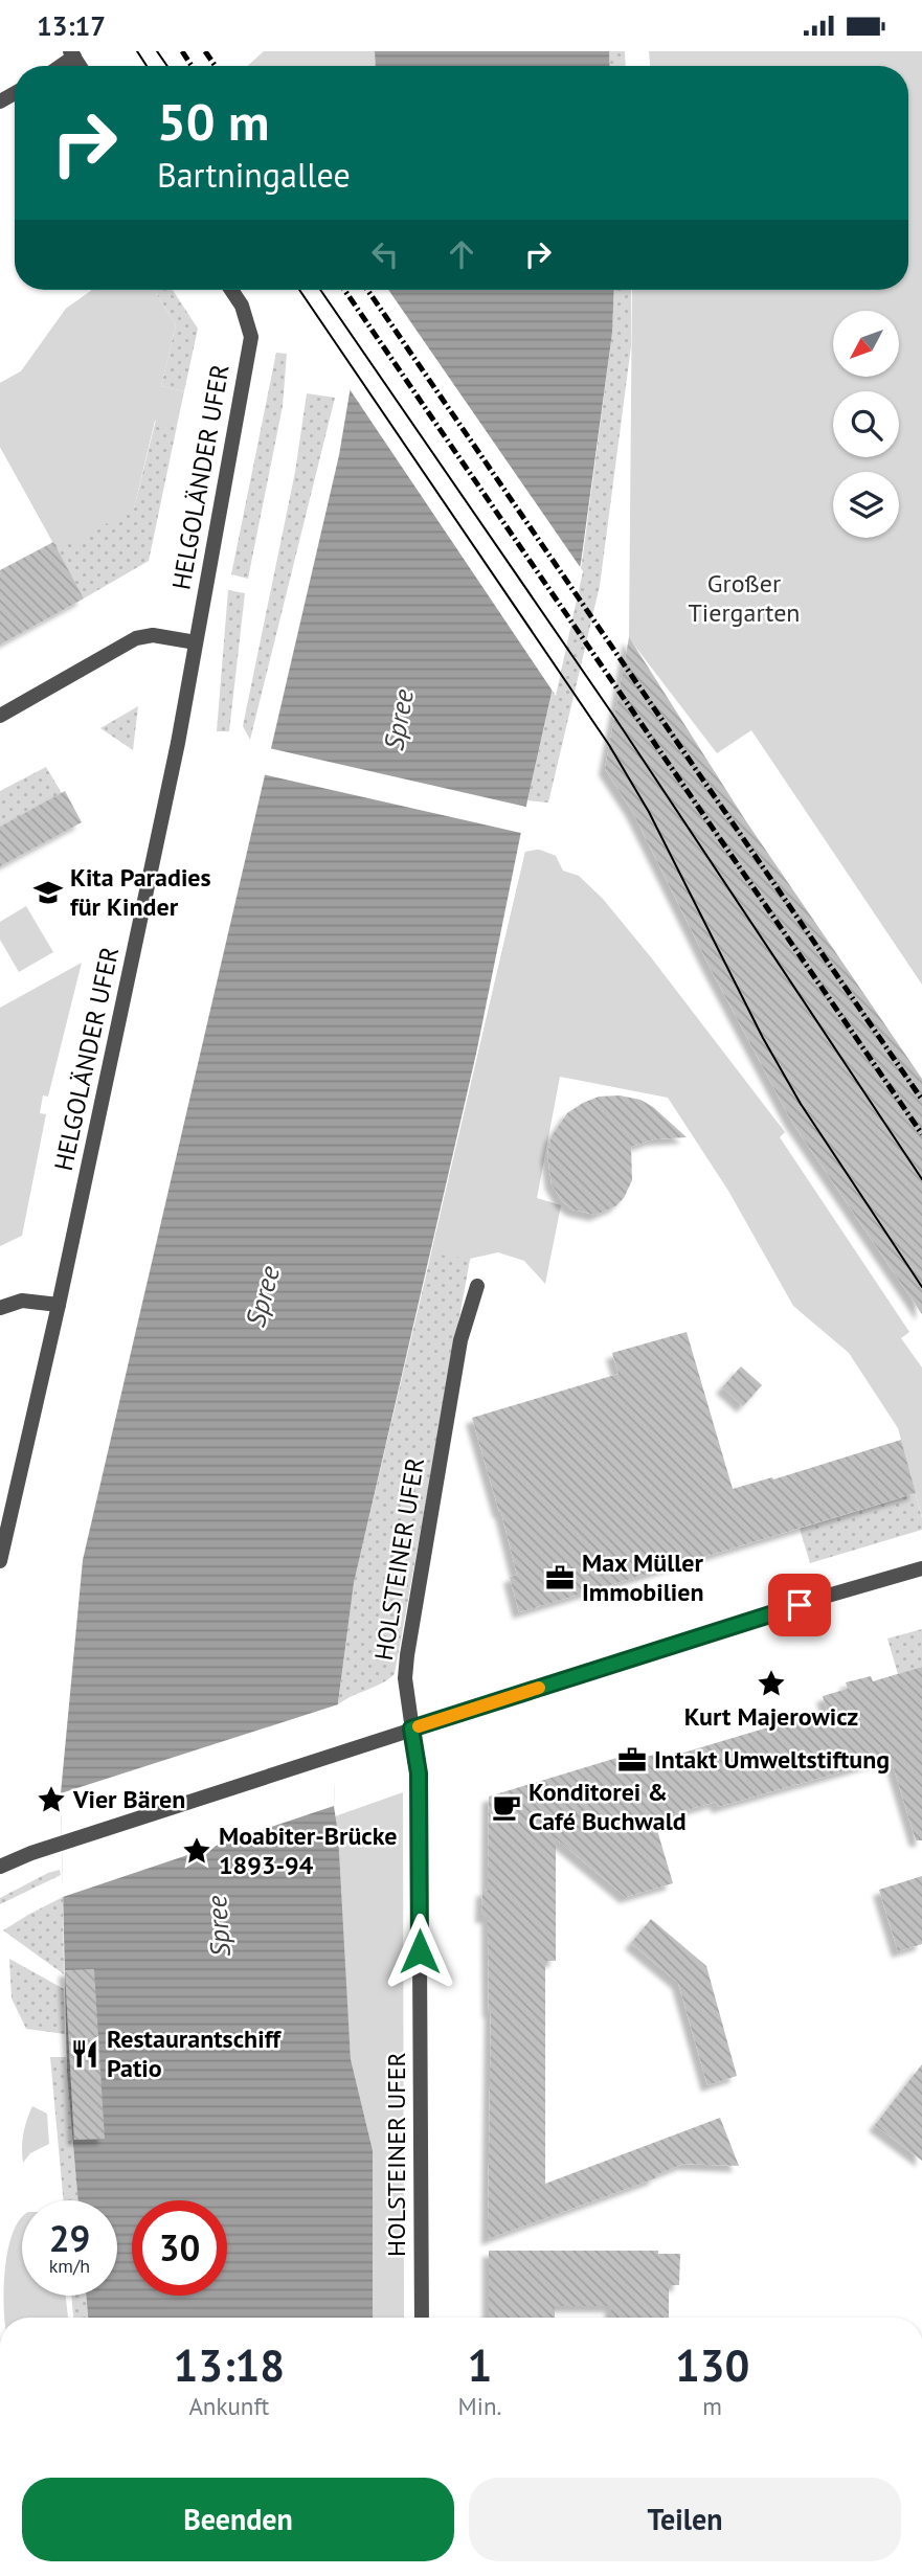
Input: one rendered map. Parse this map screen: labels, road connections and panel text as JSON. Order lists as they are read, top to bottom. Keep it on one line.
{"streets":{"street":["HELGOLÄNDER UFER","HOLSTEINER UFER"]},"water":["Spree"],"parks":["Großer Tiergarten"],"places":{"school or university":["Kita Paradies für Kinder"],"office":["Max Müller Immobilien","Intakt Umweltstiftung"],"place":["Kurt Majerowicz","Vier Bären","Moabiter-Brücke 1893-94"],"cafe":["Konditorei & Café Buchwald"],"restaurant":["Restaurantschiff Patio"]},"north":"bottom left","page":{"status":"13:17","turn":["50 m","Bartningallee"],"speed":"29 km/h","limit":"30","eta":["13:18","Ankunft","1","Min.","130","m"],"buttons":["Beenden","Teilen"]}}
